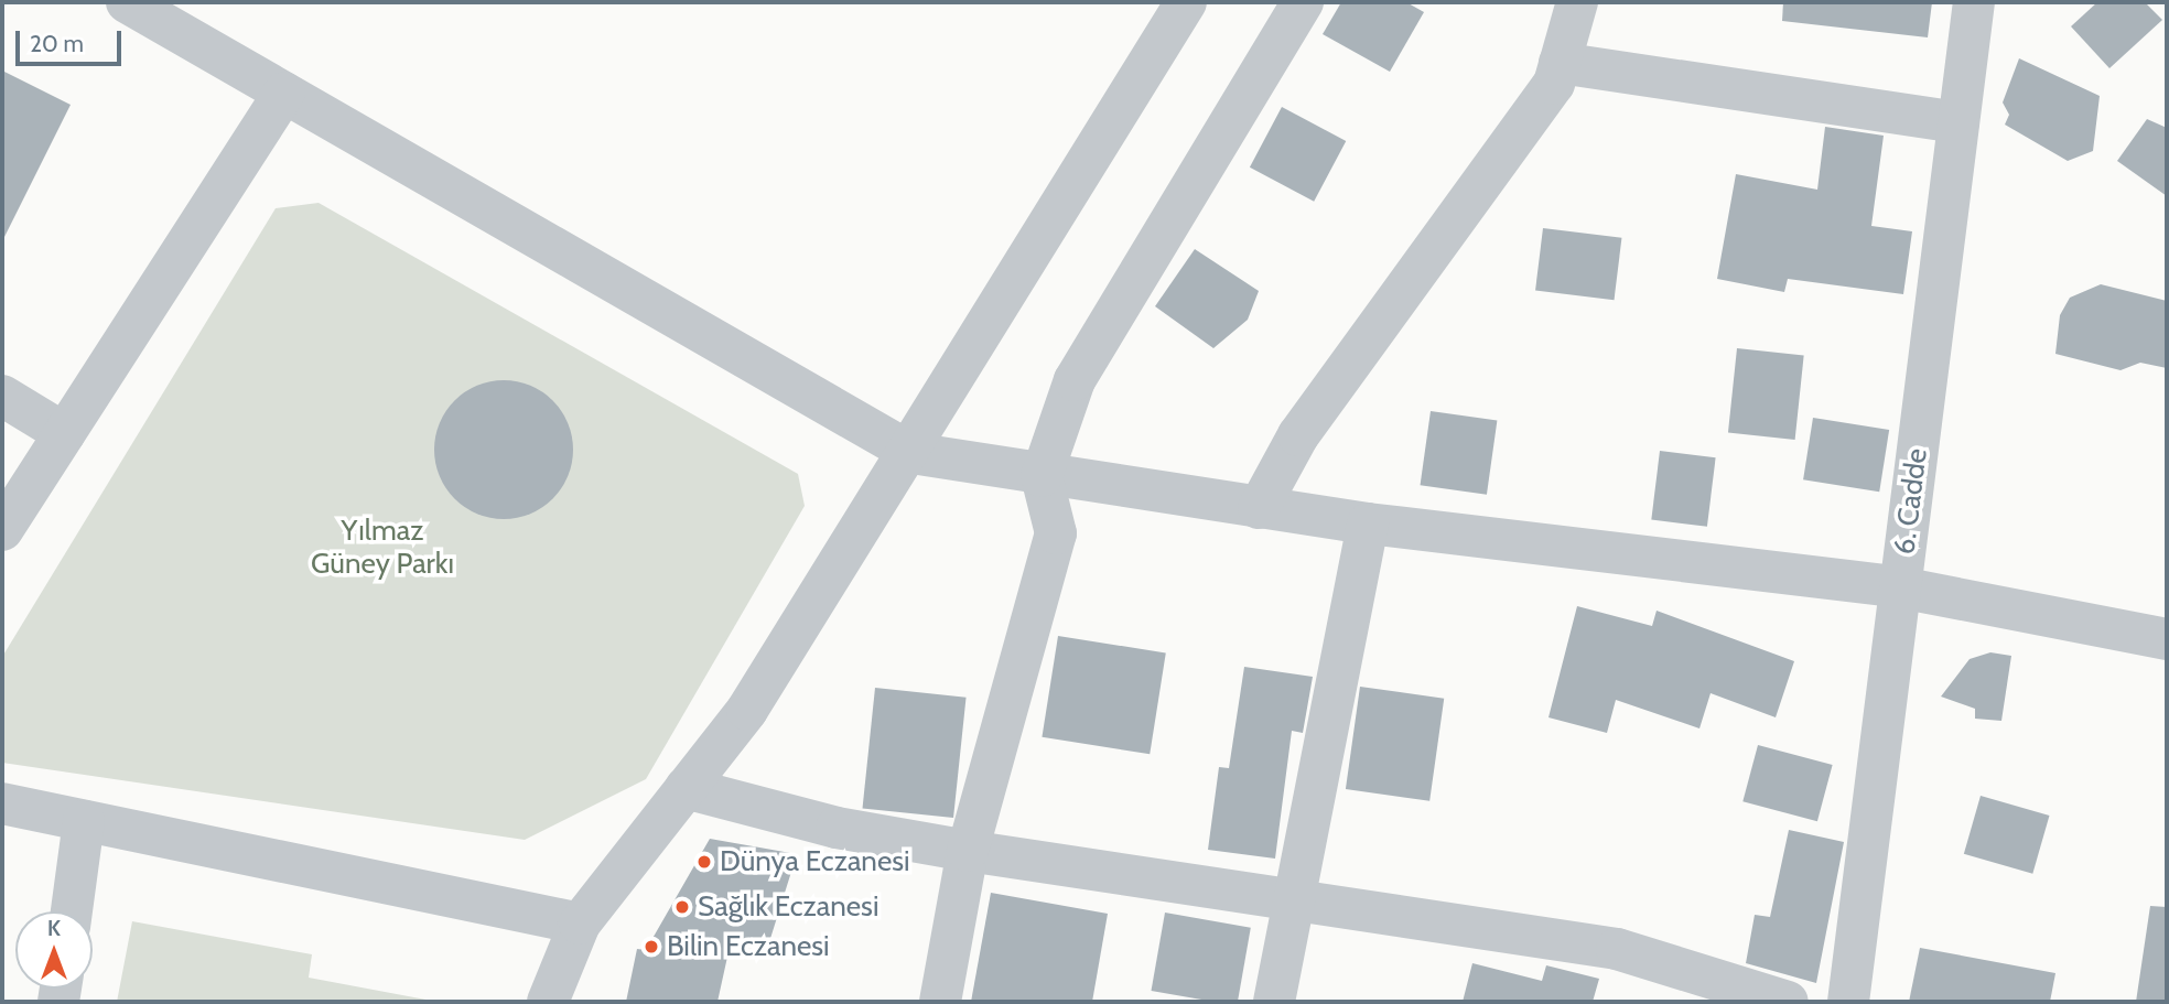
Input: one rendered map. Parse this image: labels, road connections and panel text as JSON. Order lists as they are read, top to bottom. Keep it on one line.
{"streets":{"street":["6. Cadde"]},"parks":["Yılmaz Güney Parkı"],"places":["Dünya Eczanesi","Sağlık Eczanesi","Bilin Eczanesi"],"scale_bar":"20 m","north":"top"}
